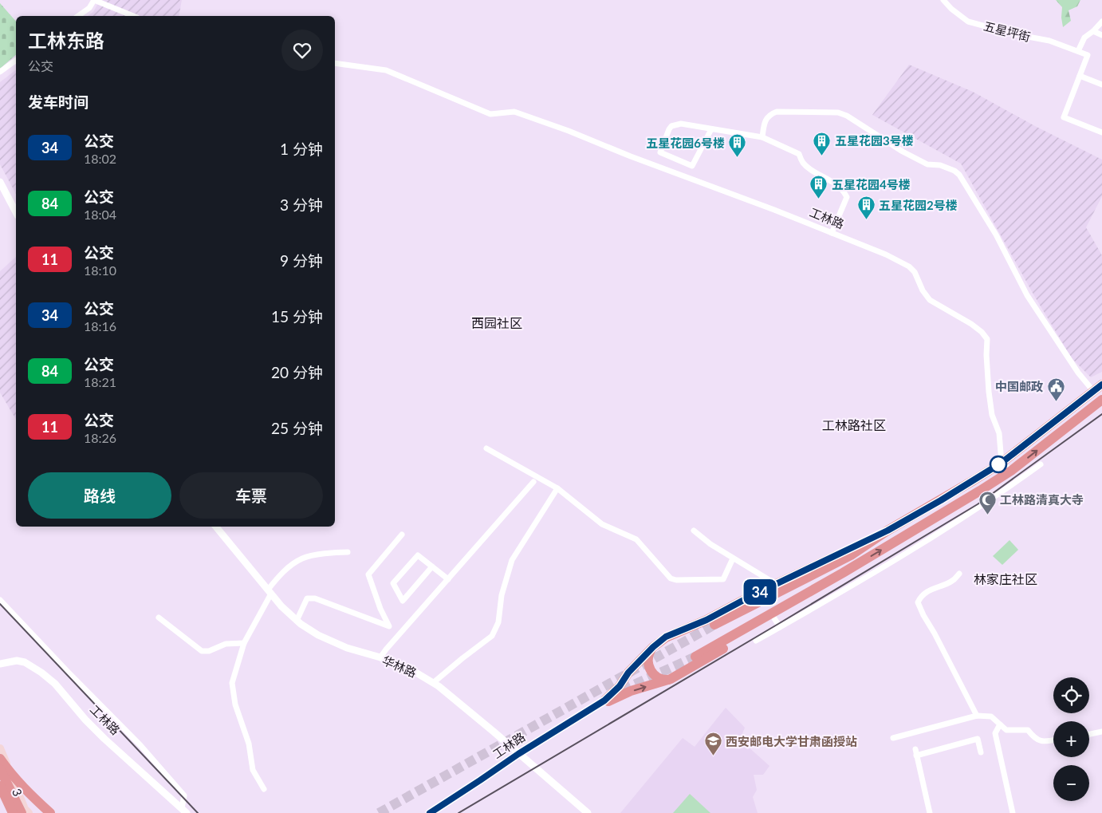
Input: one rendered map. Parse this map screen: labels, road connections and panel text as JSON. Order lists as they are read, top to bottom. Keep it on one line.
{"streets":{"main road":["3"],"street":["五星坪街","工林路","华林路"]},"crossings":[["工林路","华林路"]],"districts":["西园社区","工林路社区","林家庄社区"],"places":{"building":["五星花园3号楼","五星花园6号楼","五星花园4号楼","五星花园2号楼"],"public building":["中国邮政"],"mosque":["工林路清真大寺"],"school or university":["西安邮电大学甘肃函授站"]},"lines":["bus line 34"],"page":{"on_map":"34","heading":[["工林东路","公交"],"发车时间"],"list":[{"mark":"34","name":"公交","note":"18:02","value":"1 分钟"},{"mark":"84","name":"公交","note":"18:04","value":"3 分钟"},{"mark":"11","name":"公交","note":"18:10","value":"9 分钟"},{"mark":"34","name":"公交","note":"18:16","value":"15 分钟"},{"mark":"84","name":"公交","note":"18:21","value":"20 分钟"},{"mark":"11","name":"公交","note":"18:26","value":"25 分钟"}],"buttons":["路线","车票"],"map_buttons":["+","−"]}}
